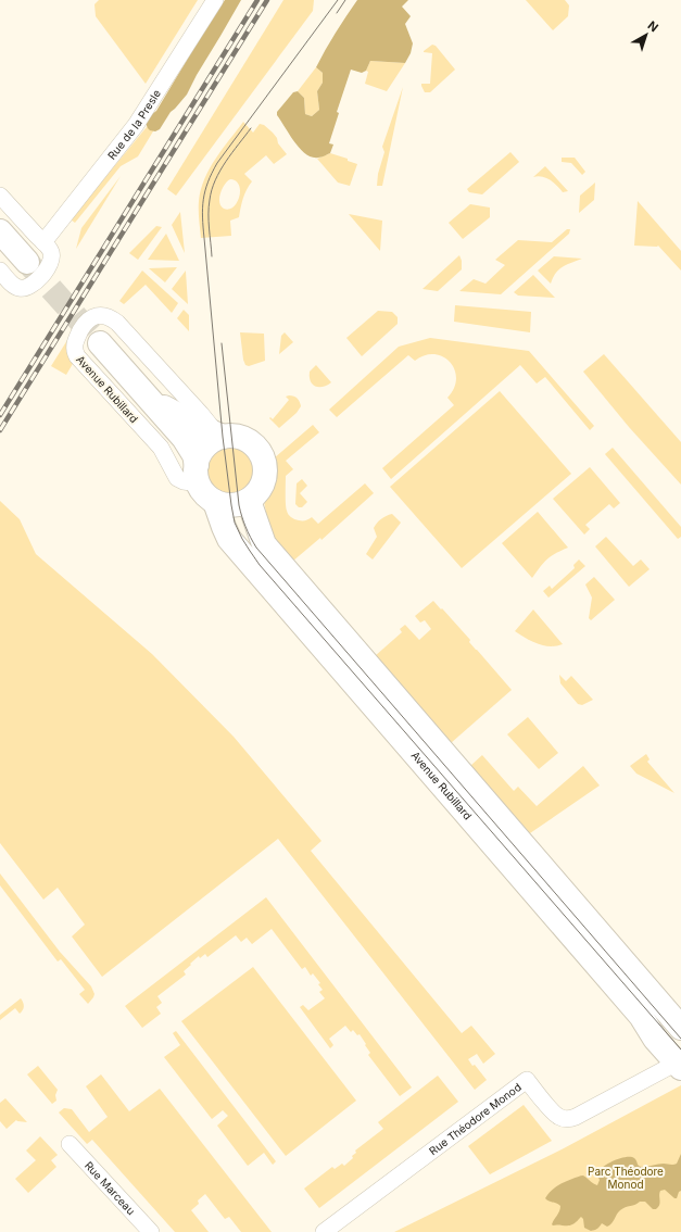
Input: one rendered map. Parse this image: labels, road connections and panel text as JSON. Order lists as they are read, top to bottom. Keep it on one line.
{"streets":{"main road":["Avenue Rubillard"],"street":["Rue de la Presle","Rue Théodore Monod","Rue Marceau"]},"crossings":[["Avenue Rubillard","Rue Théodore Monod"]],"parks":["Parc Théodore Monod"],"north":"top right"}
